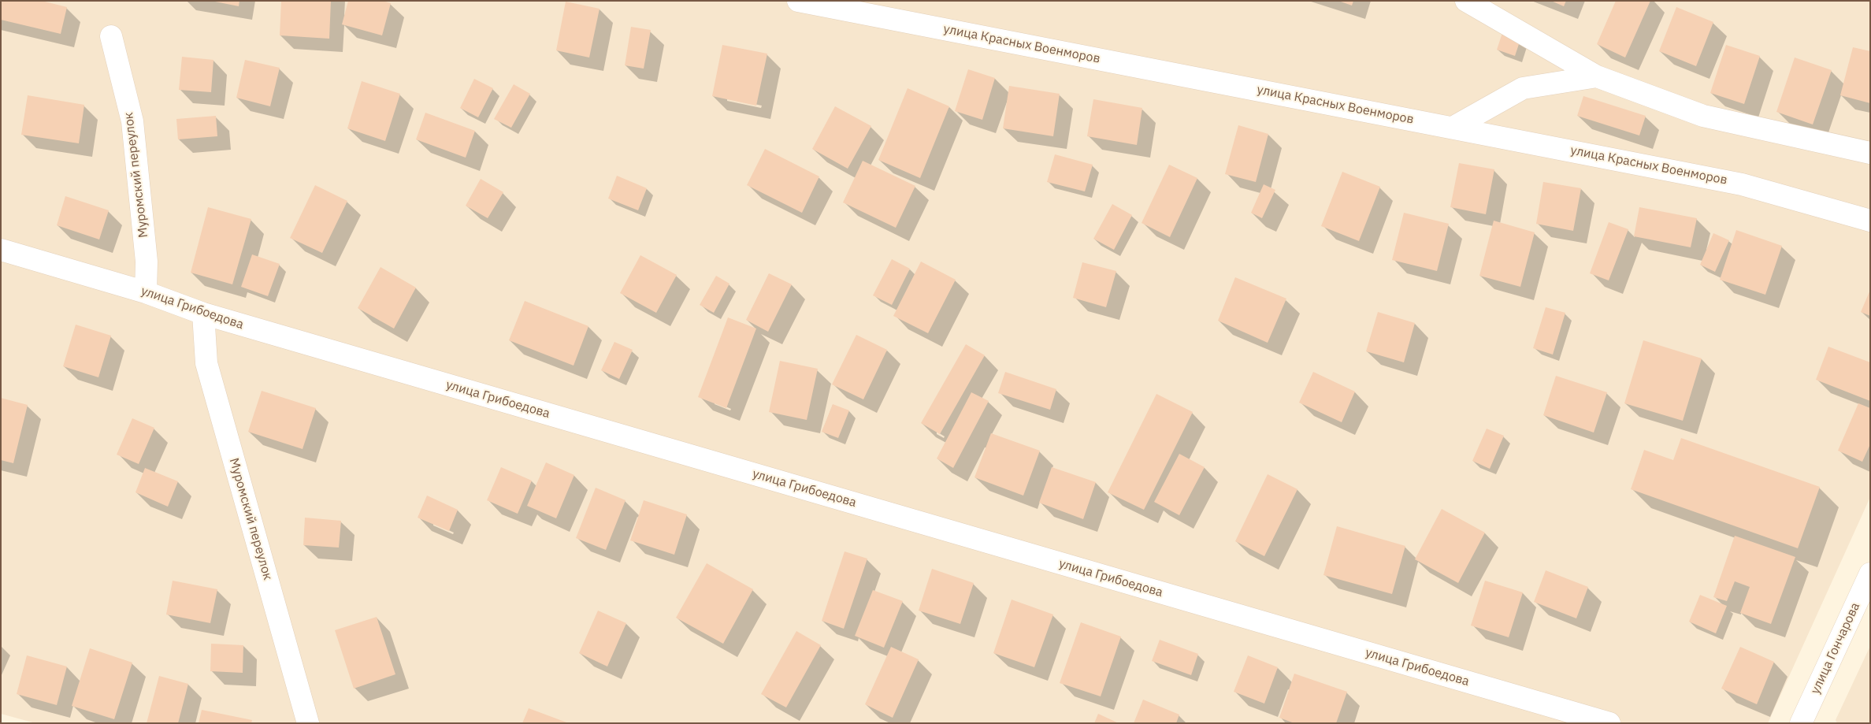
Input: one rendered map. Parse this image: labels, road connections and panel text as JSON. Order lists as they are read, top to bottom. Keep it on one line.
{"streets":{"street":["улица Красных Военморов","Муромский переулок","улица Грибоедова","улица Гончарова"]},"crossings":[["Муромский переулок","улица Грибоедова"]]}
